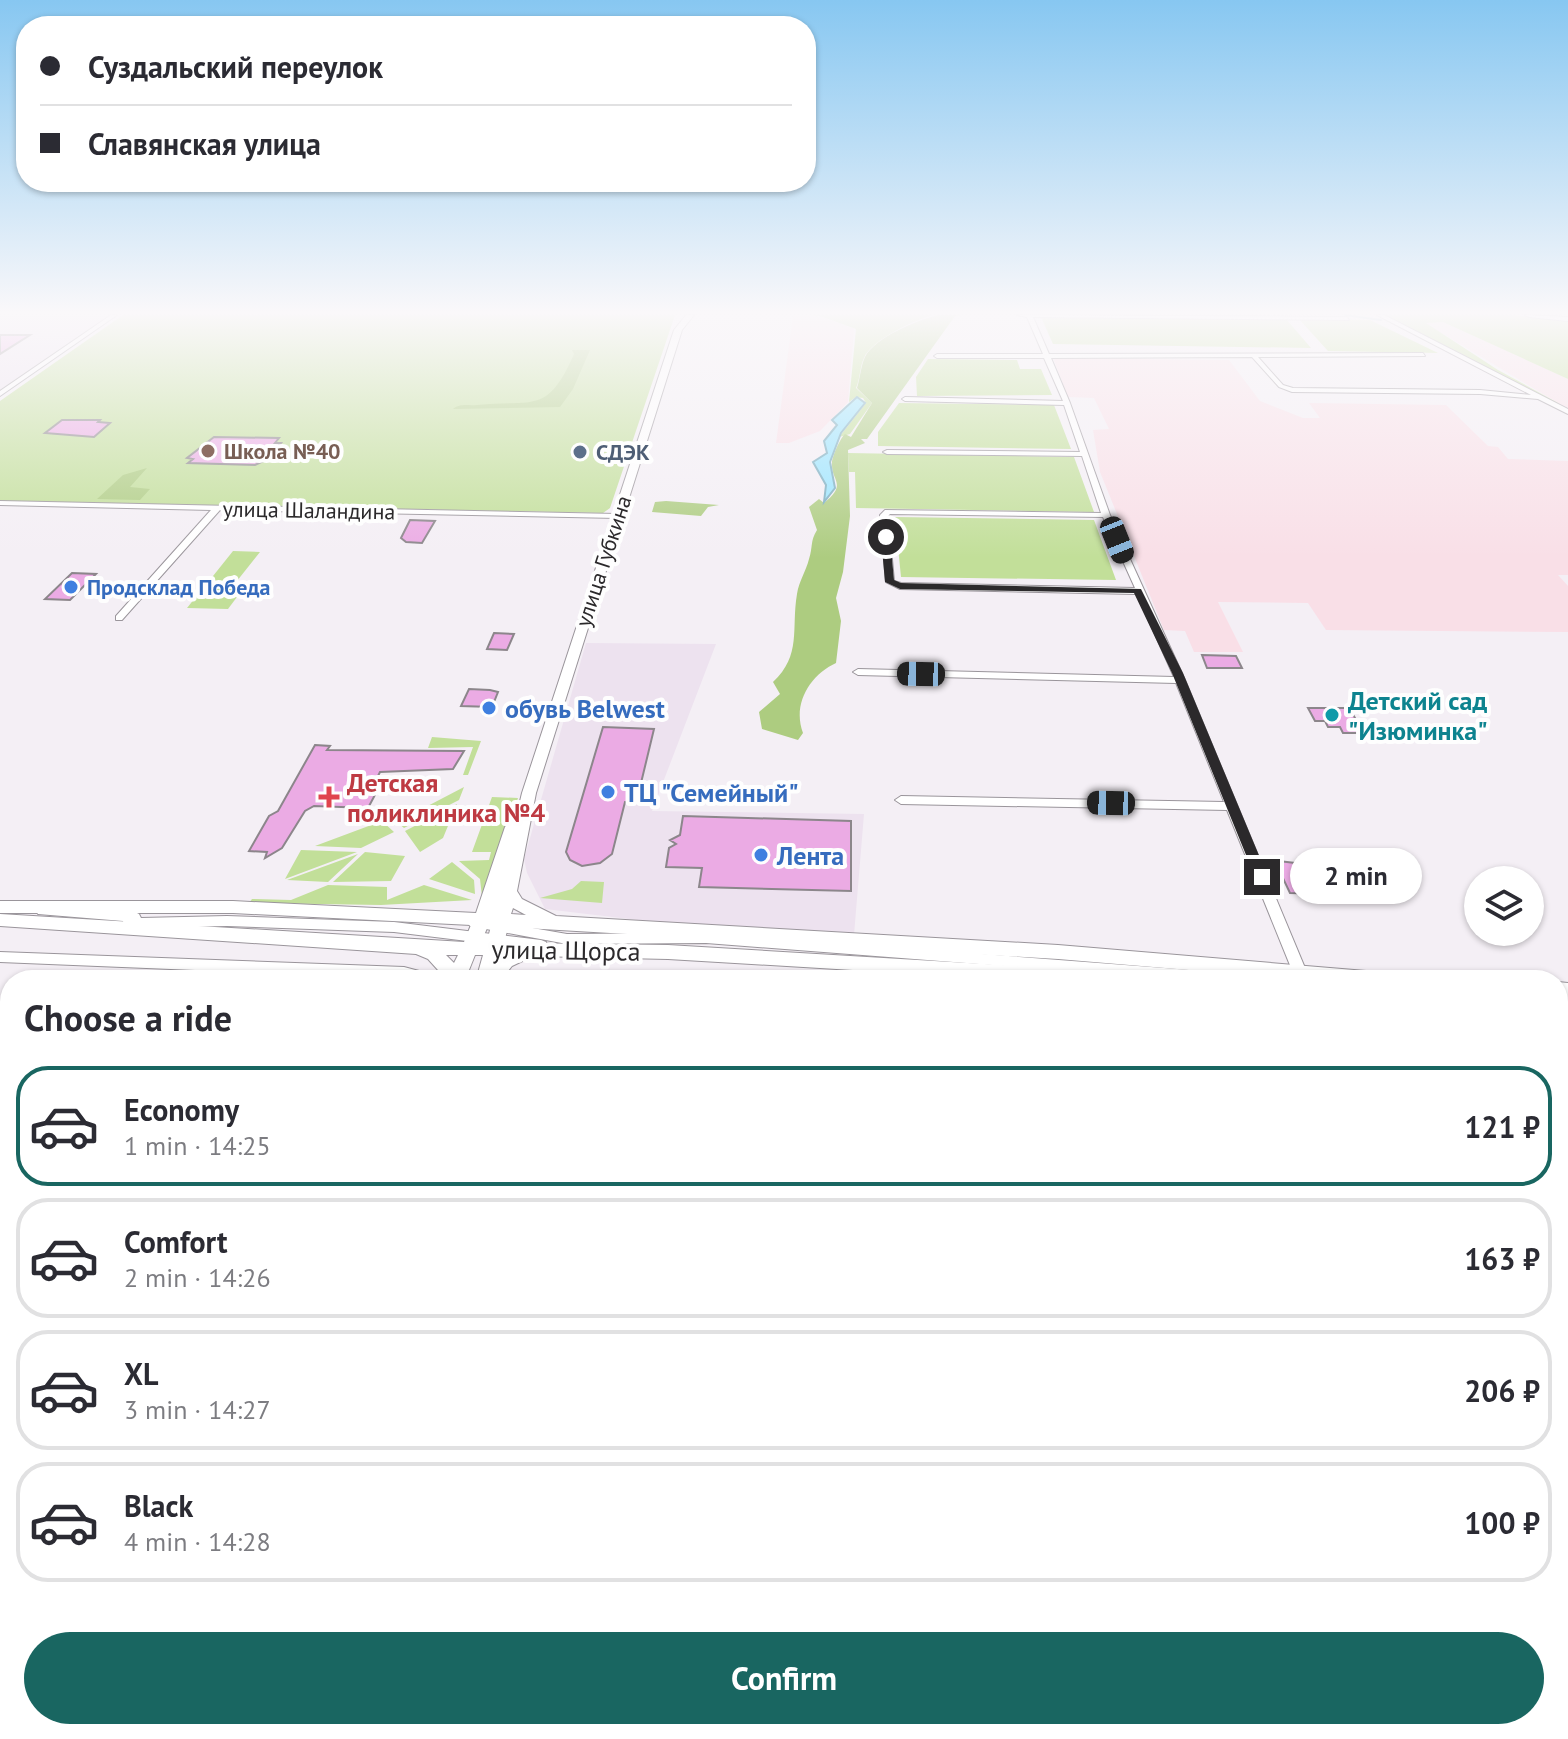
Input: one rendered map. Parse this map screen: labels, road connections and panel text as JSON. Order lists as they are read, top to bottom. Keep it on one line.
{"streets":{"main road":["улица Губкина","улица Щорса"],"street":["улица Шаландина"]},"crossings":[["улица Шаландина","улица Губкина"],["улица Губкина","улица Щорса"]],"places":{"other":["Школа №40","СДЭК","Продсклад Победа","обувь Belwest","Детский сад \"Изюминка\"","ТЦ \"Семейный\"","Лента"],"health":["Детская поликлиника №4"]},"page":{"banner":["Суздальский переулок","Славянская улица"],"bubble":"2 min","heading":"Choose a ride","list":[{"name":"Economy","note":"1 min · 14:25","value":"121 ₽"},{"name":"Comfort","note":"2 min · 14:26","value":"163 ₽"},{"name":"XL","note":"3 min · 14:27","value":"206 ₽"},{"name":"Black","note":"4 min · 14:28","value":"100 ₽"}],"buttons":"Confirm"}}
